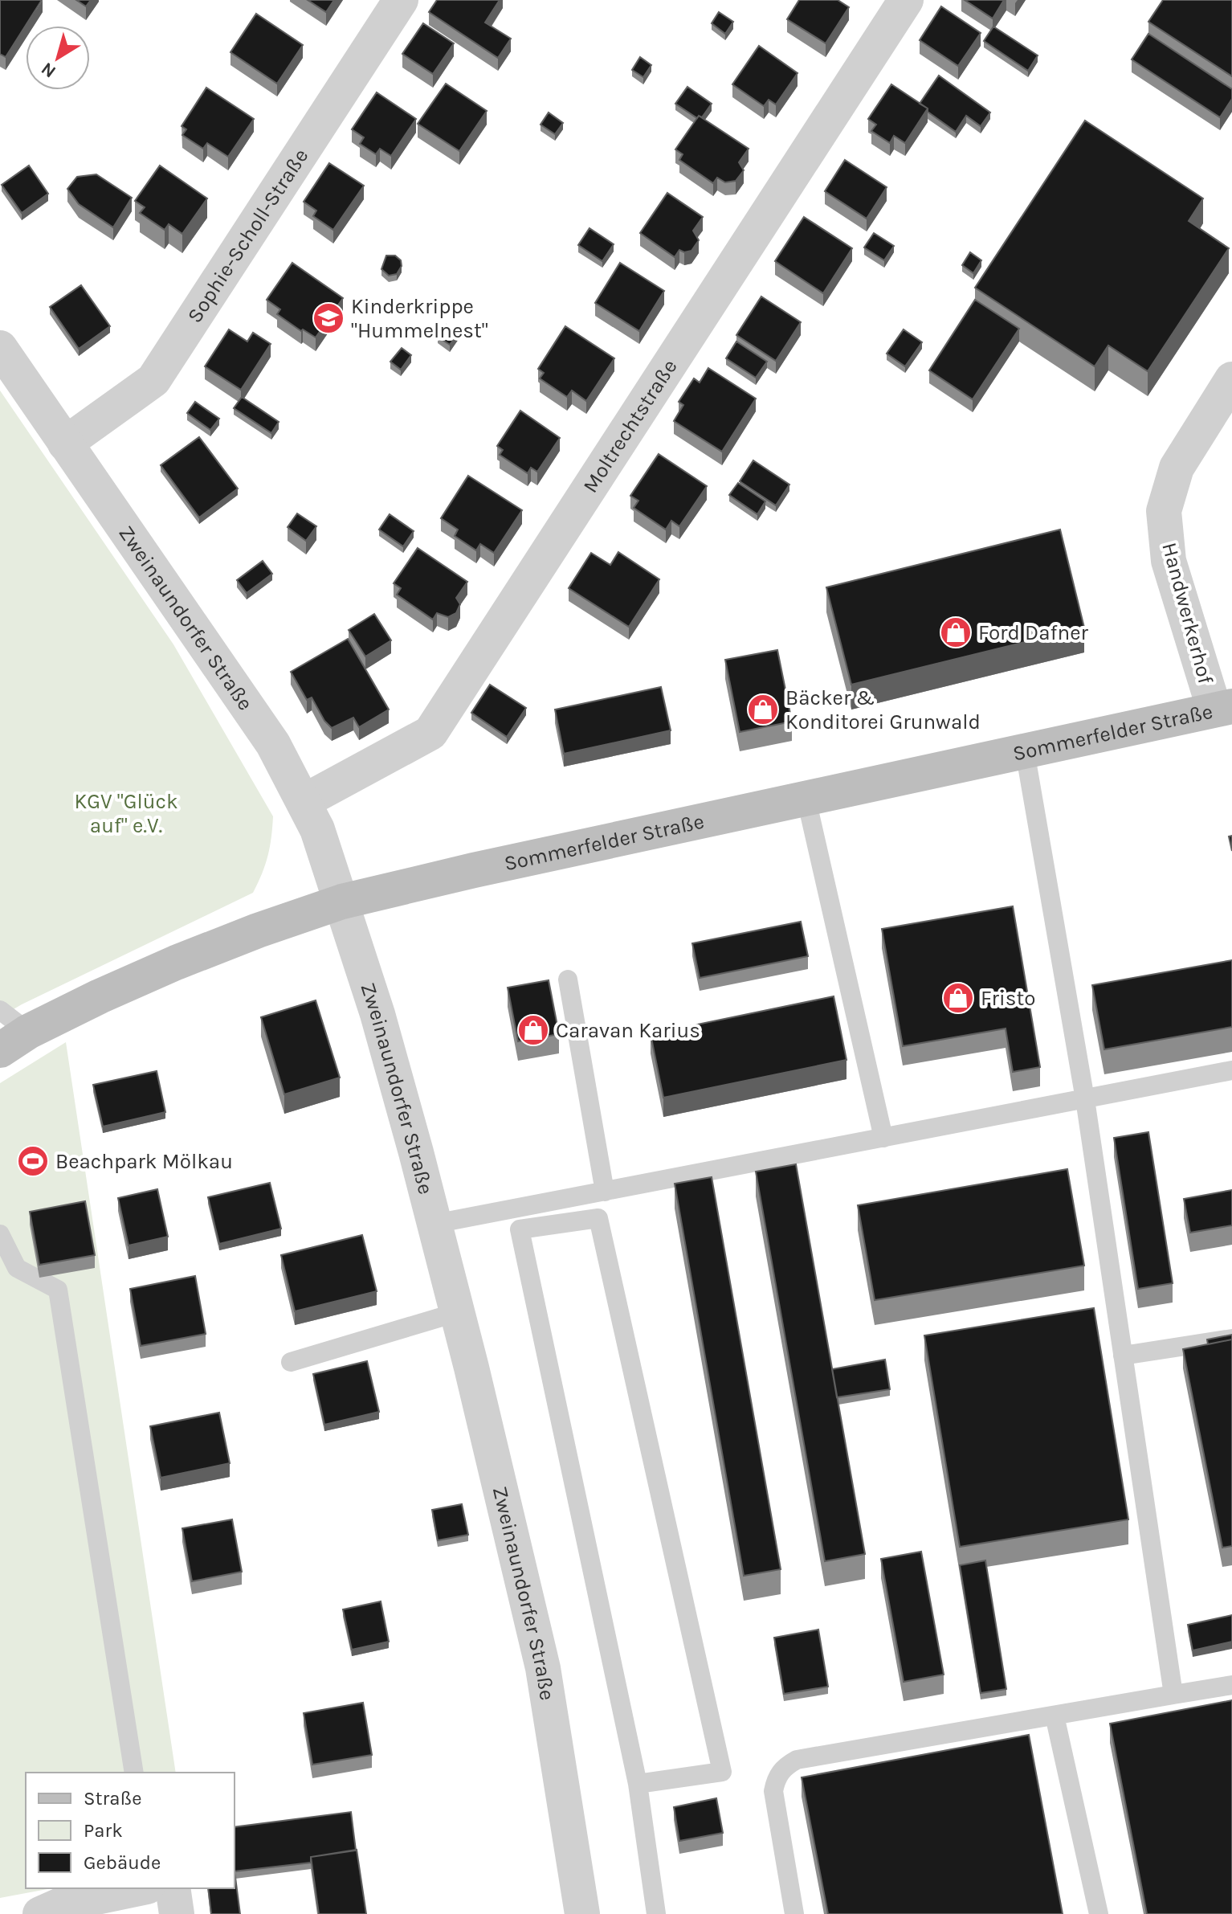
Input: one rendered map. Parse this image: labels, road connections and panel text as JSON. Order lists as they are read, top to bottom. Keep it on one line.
{"streets":{"main road":["Sommerfelder Straße"],"street":["Sophie-Scholl-Straße","Moltrechtstraße","Handwerkerhof","Zweinaundorfer Straße"]},"crossings":[["Sophie-Scholl-Straße","Zweinaundorfer Straße"],["Moltrechtstraße","Zweinaundorfer Straße"],["Handwerkerhof","Sommerfelder Straße"],["Zweinaundorfer Straße","Sommerfelder Straße"]],"parks":["KGV \"Glück auf\" e.V."],"places":{"school or university":["Kinderkrippe \"Hummelnest\""],"shop":["Ford Dafner","Bäcker & Konditorei Grunwald","Fristo","Caravan Karius"],"sports":["Beachpark Mölkau"]},"legend":["Straße","Park","Gebäude"],"north":"bottom left"}
